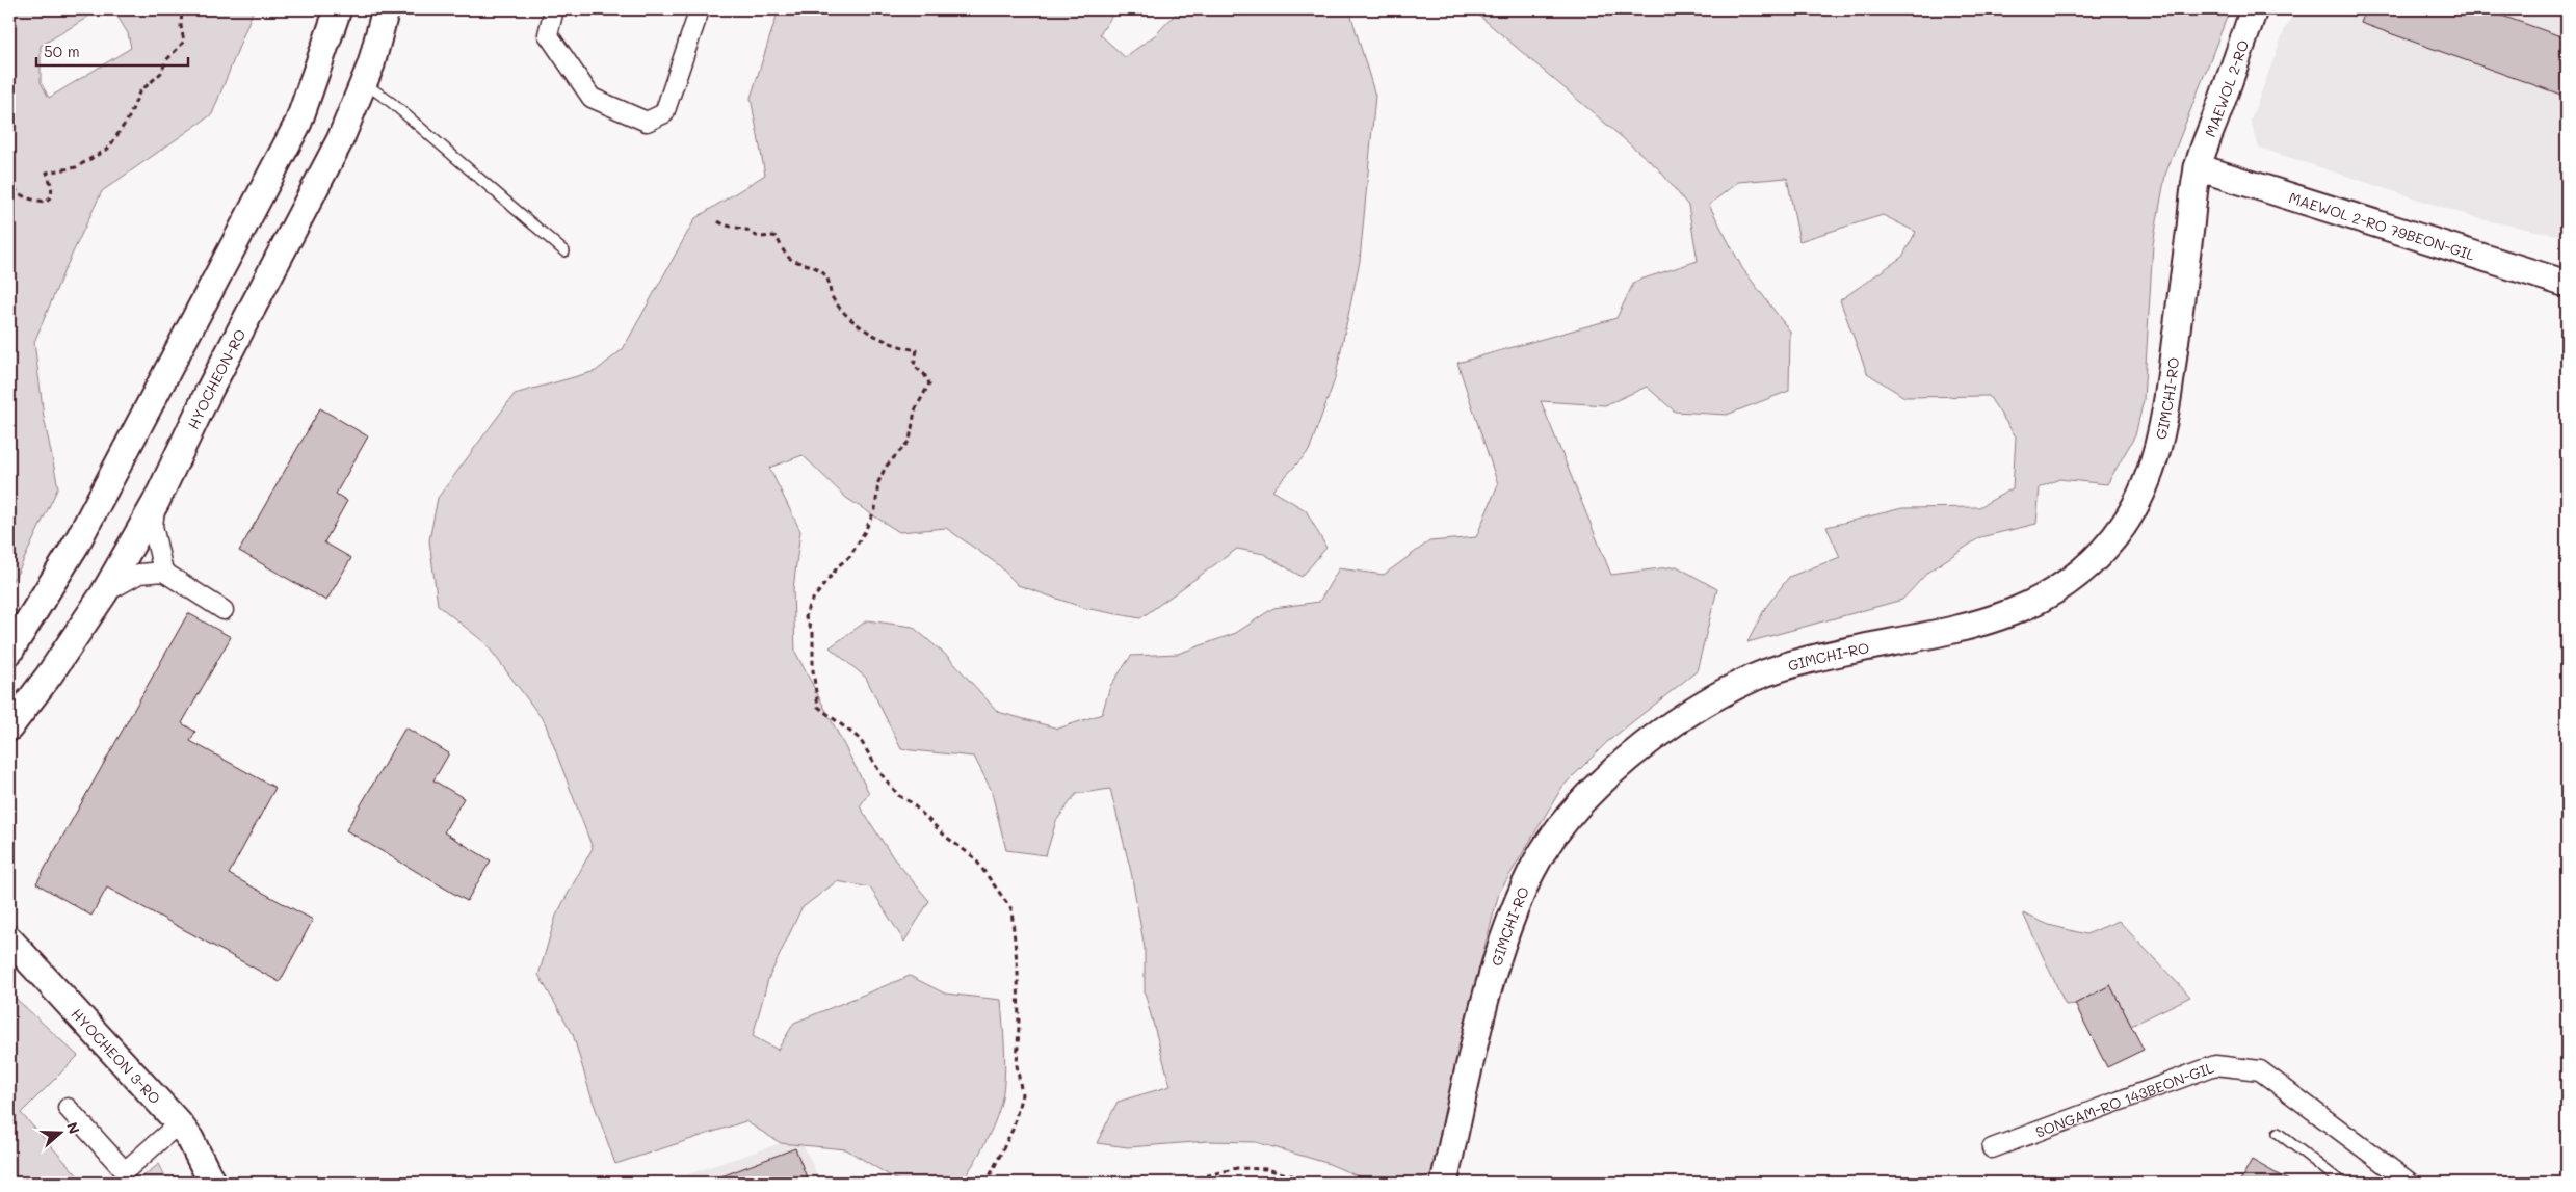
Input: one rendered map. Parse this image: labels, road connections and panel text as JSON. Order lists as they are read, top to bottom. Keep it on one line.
{"streets":{"street":["MAEWOL 2-RO","MAEWOL 2-RO 79BEON-GIL","HYOCHEON-RO","GIMCHI-RO","HYOCHEON 3-RO","SONGAM-RO 143BEON-GIL"]},"crossings":[["MAEWOL 2-RO","MAEWOL 2-RO 79BEON-GIL"],["MAEWOL 2-RO","GIMCHI-RO"],["MAEWOL 2-RO 79BEON-GIL","GIMCHI-RO"]],"scale_bar":"50 m","north":"right"}
